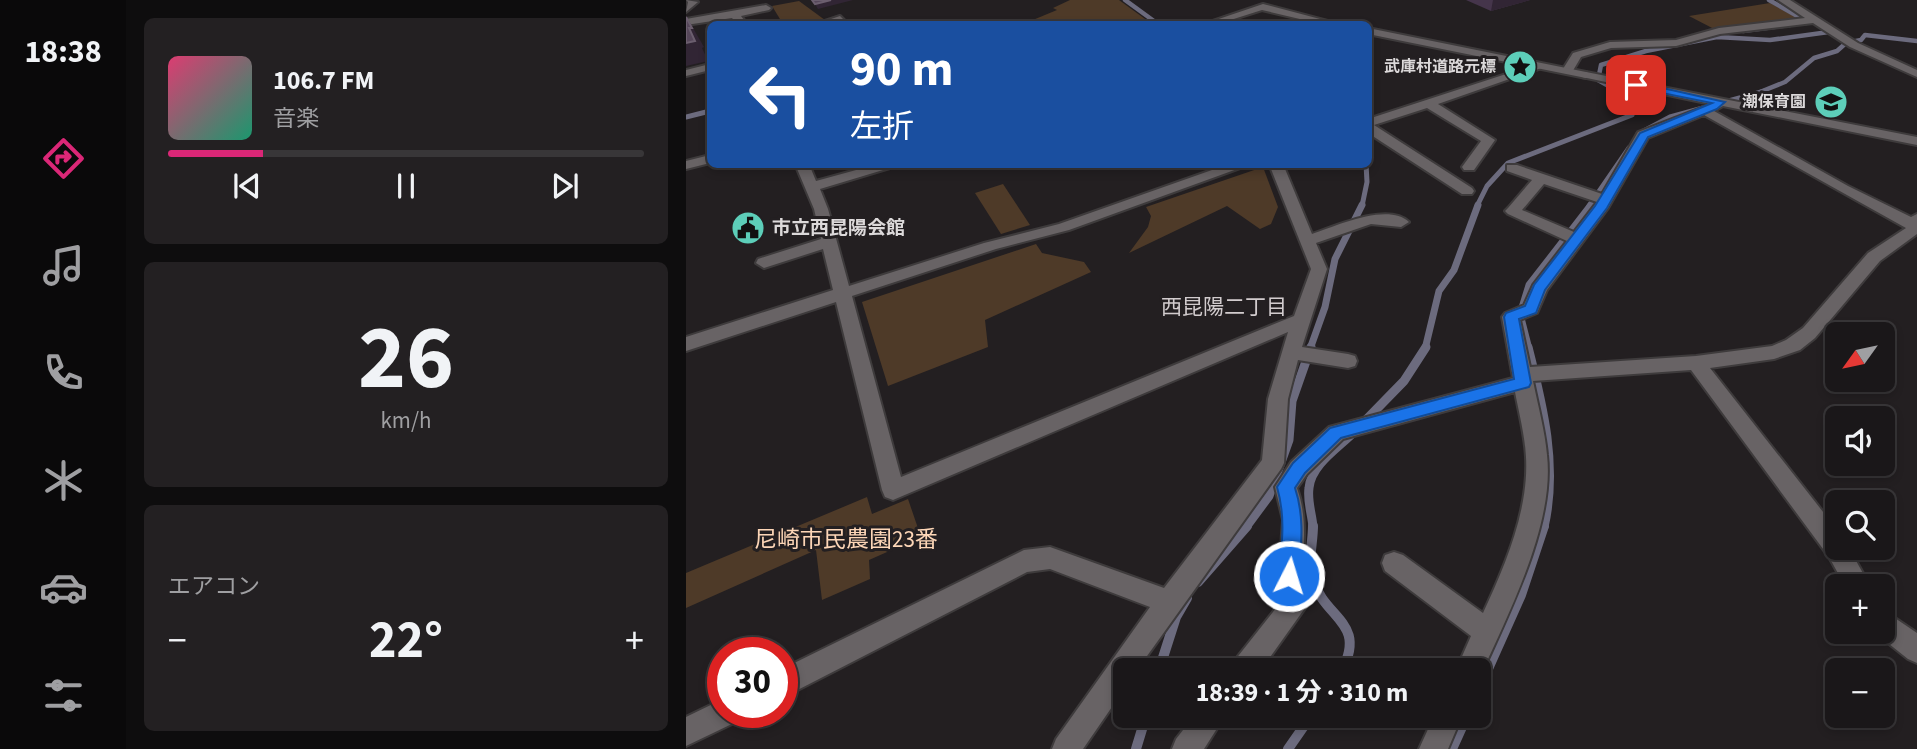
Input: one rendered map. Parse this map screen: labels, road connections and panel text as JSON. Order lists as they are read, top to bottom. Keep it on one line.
{"districts":["西昆陽二丁目"],"parks":["尼崎市民農園23番"],"places":{"place":["武庫村道路元標"],"school or university":["潮保育園"],"public building":["市立西昆陽会館"]},"north":"bottom left","page":{"tabs":"18:38","turn":["90 m","左折"],"song":["106.7 FM","音楽"],"tile":[["26","km/h"],"エアコン"],"map_buttons":["+","−"],"heat":["−","22°","+"],"limit":"30","trip":"18:39 · 1 分 · 310 m"}}
